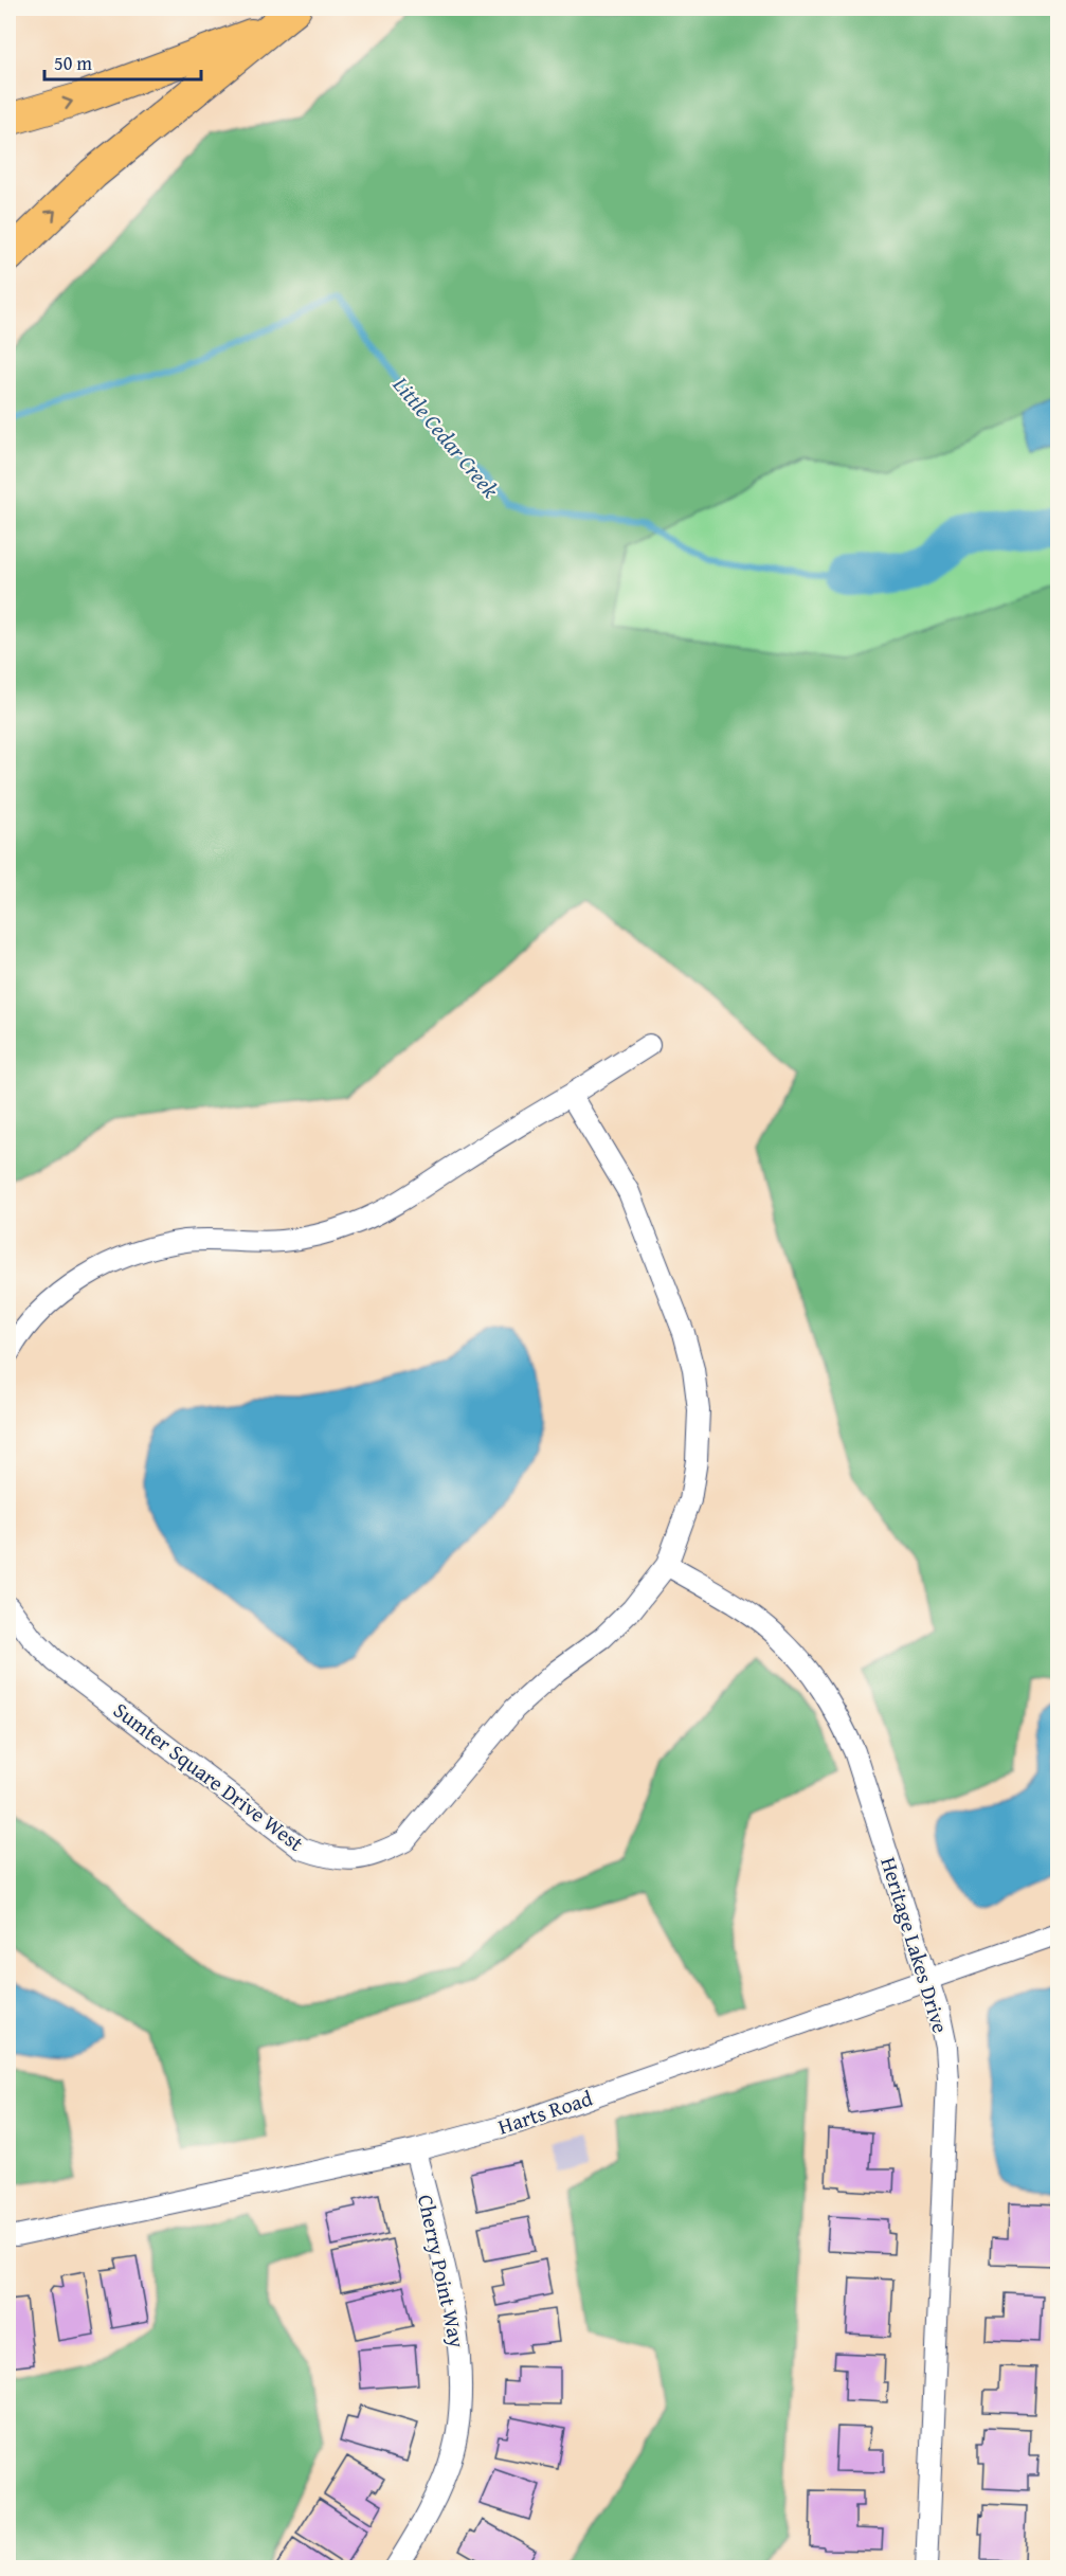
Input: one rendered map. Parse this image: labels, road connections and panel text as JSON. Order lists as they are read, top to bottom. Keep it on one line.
{"streets":{"street":["Sumter Square Drive West","Heritage Lakes Drive","Harts Road","Cherry Point Way"]},"crossings":[["Sumter Square Drive West","Heritage Lakes Drive"],["Heritage Lakes Drive","Harts Road"],["Harts Road","Cherry Point Way"]],"water":["Little Cedar Creek"],"scale_bar":"50 m"}
